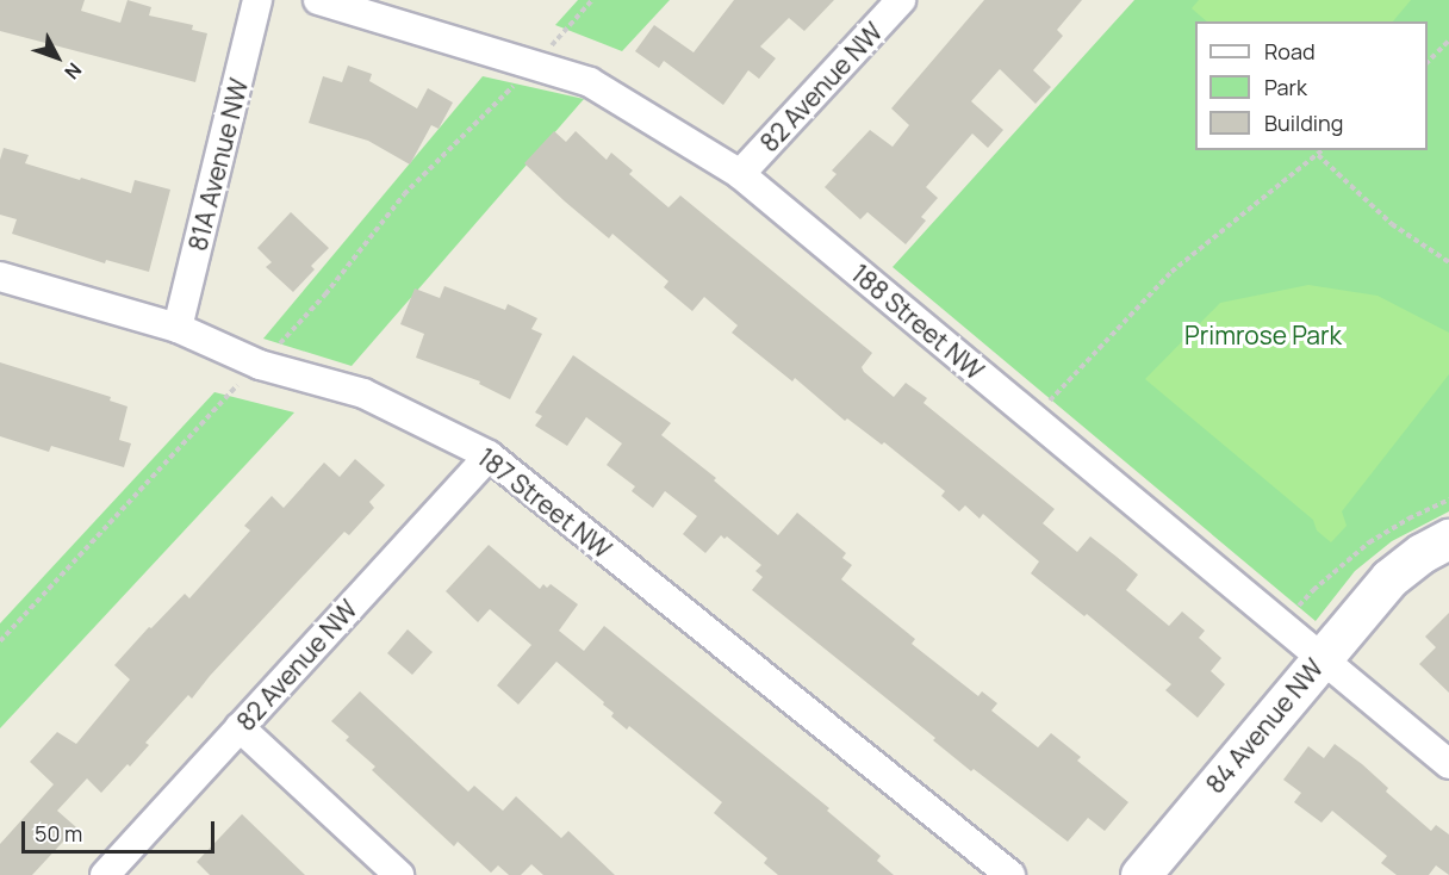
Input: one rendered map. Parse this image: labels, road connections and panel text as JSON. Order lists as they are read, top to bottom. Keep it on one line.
{"streets":{"street":["82 Avenue NW","81A Avenue NW","188 Street NW","187 Street NW","84 Avenue NW"]},"crossings":[["82 Avenue NW","188 Street NW"],["82 Avenue NW","187 Street NW"],["81A Avenue NW","187 Street NW"],["188 Street NW","84 Avenue NW"]],"parks":["Primrose Park"],"legend":["Road","Park","Building"],"scale_bar":"50 m","north":"bottom right"}
